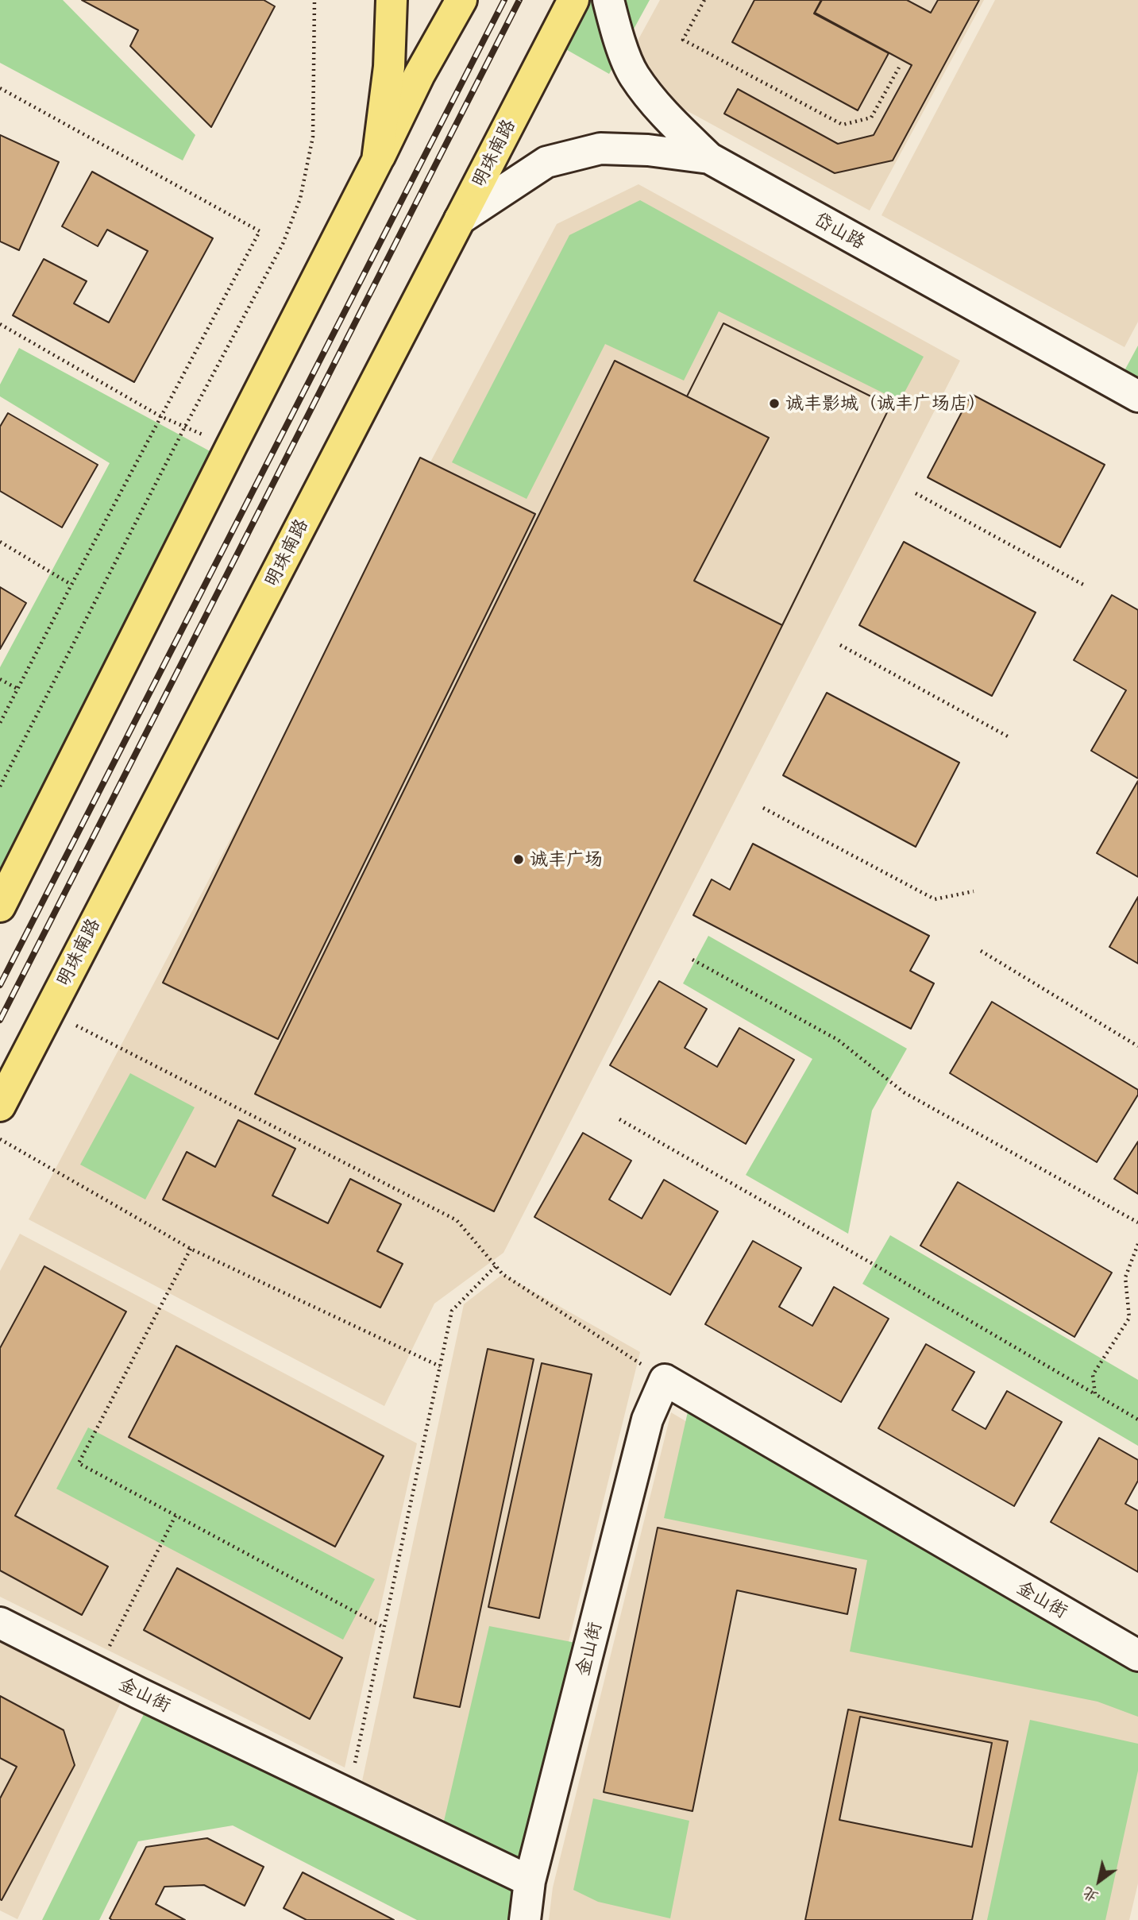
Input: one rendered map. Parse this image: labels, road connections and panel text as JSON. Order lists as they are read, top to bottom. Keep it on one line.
{"streets":{"main road":["明珠南路"],"street":["岱山路","金山街"]},"places":["诚丰影城（诚丰广场店）","诚丰广场"],"north":"bottom left"}
